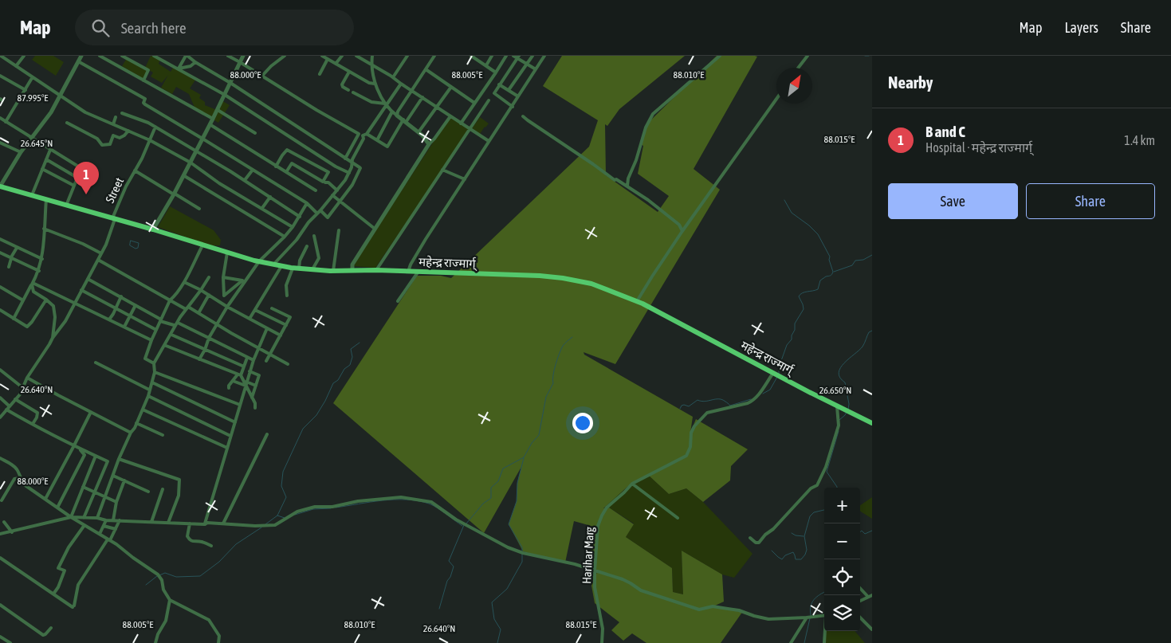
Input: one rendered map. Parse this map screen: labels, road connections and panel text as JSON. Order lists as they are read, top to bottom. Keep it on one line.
{"streets":{"highway":["महेन्द्र राज्मार्ग्"],"street":["Street","Harihar Marg"]},"crossings":[["Street","महेन्द्र राज्मार्ग्"],["महेन्द्र राज्मार्ग्","Harihar Marg"]],"north":"top right","page":{"header":"Map","search":"Search here","nav":["Map","Layers","Share"],"heading":"Nearby","list":[{"mark":"1","name":"B and C","note":"Hospital · महेन्द्र राज्मार्ग्","value":"1.4 km"}],"pins":"1","buttons":["Save","Share"],"map_buttons":["+","−"]},"coordinates":["88.005°E","88.000°E","88.010°E","87.995°E","88.015°E","26.645°N","26.640°N","26.650°N"]}
